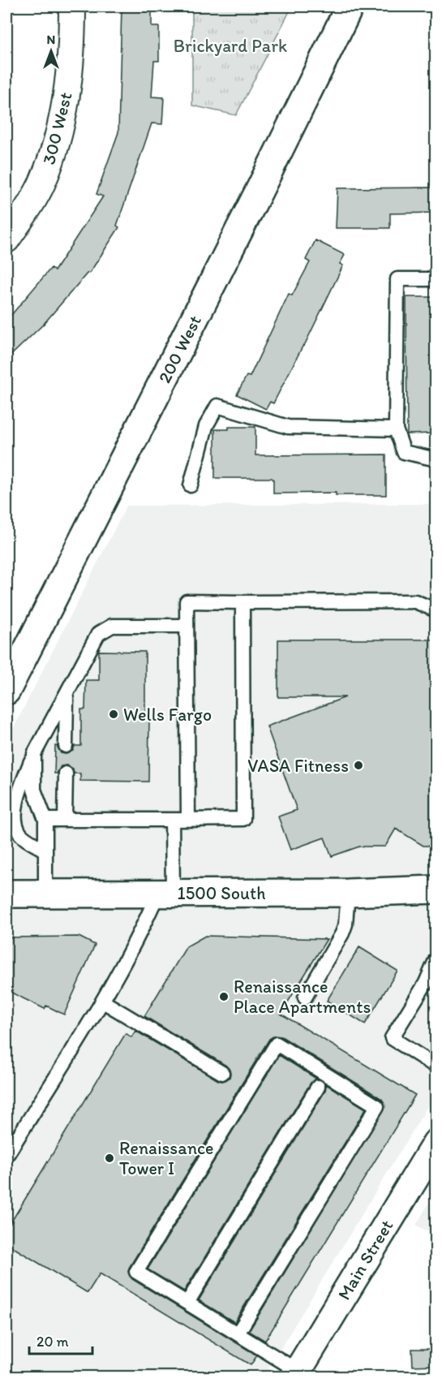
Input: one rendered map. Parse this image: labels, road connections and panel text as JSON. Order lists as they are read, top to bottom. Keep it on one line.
{"streets":{"main road":["200 West","1500 South","Main Street"],"street":["300 West"]},"parks":["Brickyard Park"],"places":["Wells Fargo","VASA Fitness","Renaissance Place Apartments","Renaissance Tower I"],"scale_bar":"20 m","north":"top"}
